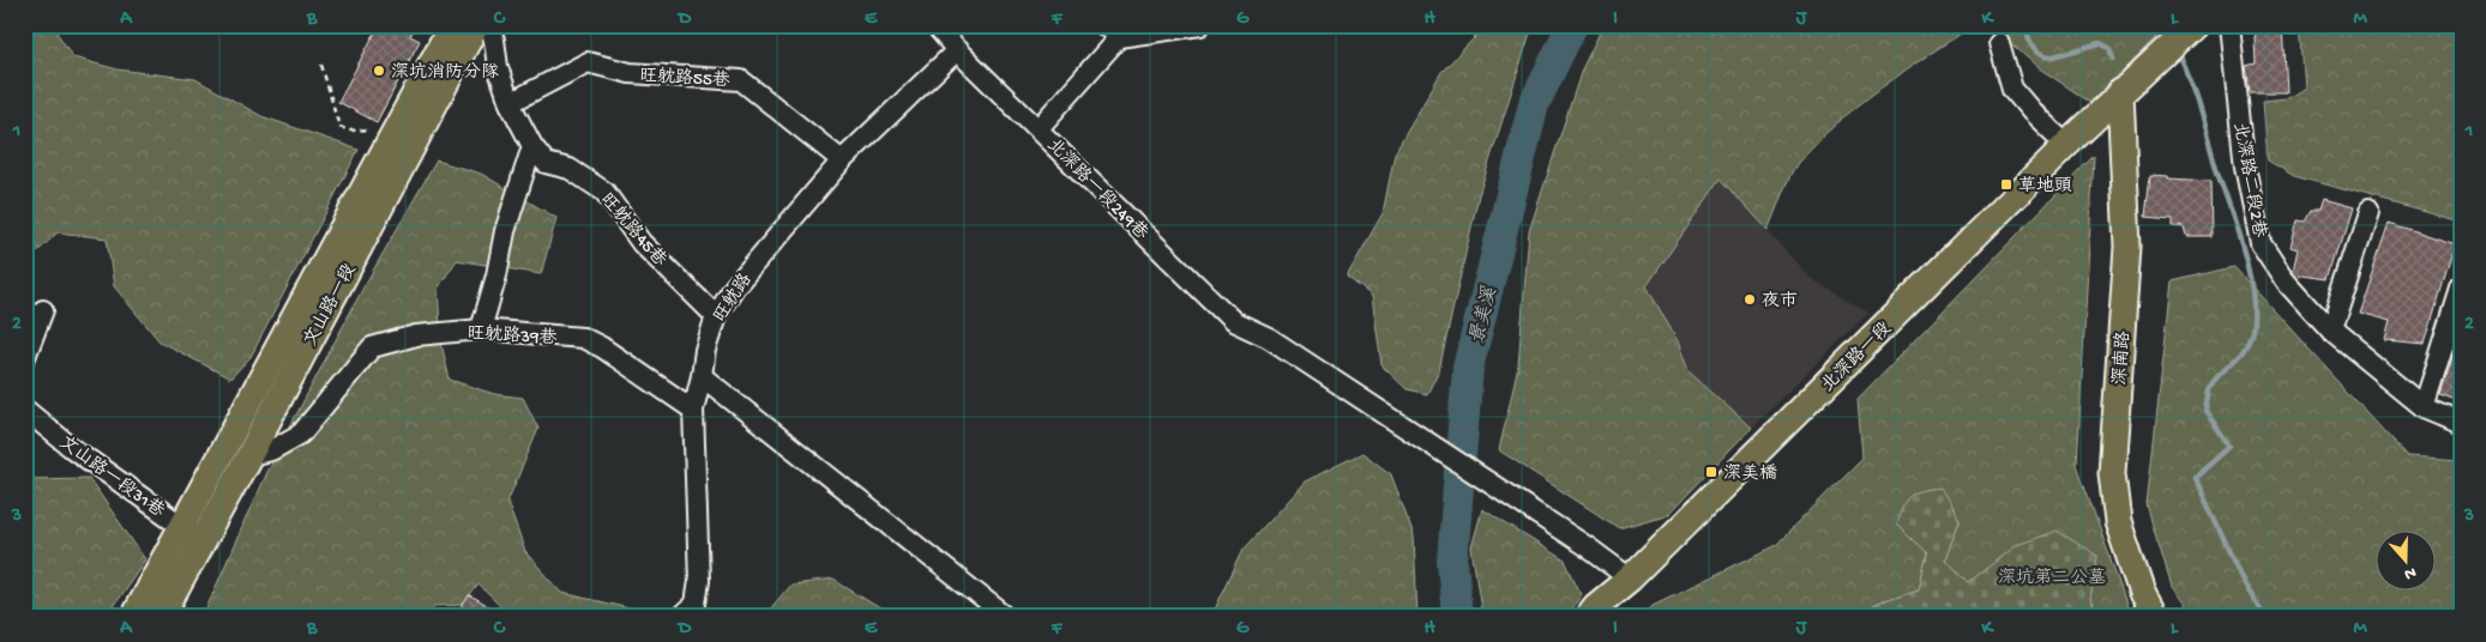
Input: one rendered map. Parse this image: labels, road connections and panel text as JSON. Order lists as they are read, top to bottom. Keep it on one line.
{"streets":{"main road":["文山路一段","北深路一段","深南路"],"street":["旺躭路55巷","北深路二段2巷","北深路一段249巷","旺躭路45巷","旺躭路","旺躭路39巷","文山路一段31巷"]},"crossings":[["旺躭路55巷","旺躭路45巷"],["旺躭路55巷","旺躭路"],["北深路一段249巷","旺躭路"],["北深路一段249巷","北深路一段"],["旺躭路45巷","旺躭路"],["旺躭路","旺躭路39巷"],["文山路一段","旺躭路39巷"],["文山路一段","文山路一段31巷"],["北深路一段","深南路"]],"water":["景美溪"],"parks":["深坑第二公墓"],"places":{"other":["深坑消防分隊","夜市"],"transit":["草地頭","深美橋"]},"north":"bottom","grid":{"columns":["A","B","C","D","E","F","G","H","I","J","K","L","M"],"rows":["1","2","3"]}}
